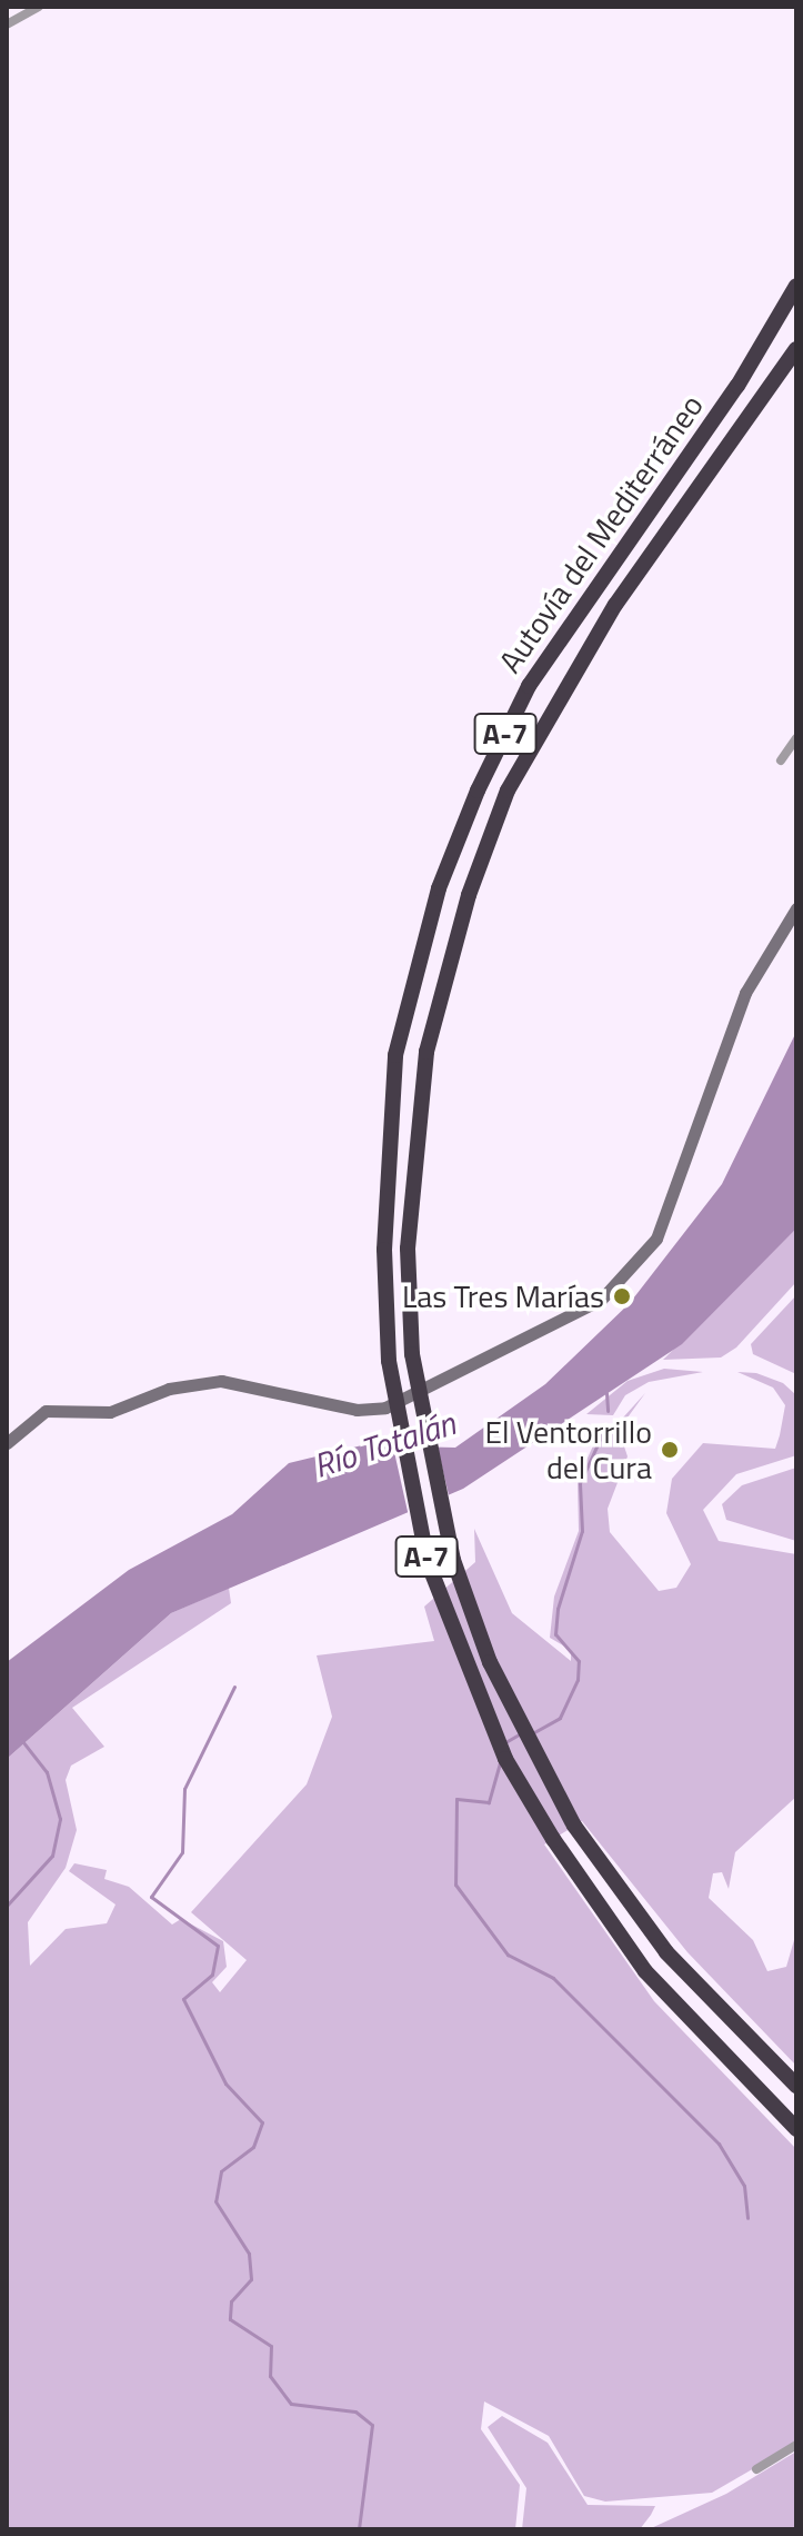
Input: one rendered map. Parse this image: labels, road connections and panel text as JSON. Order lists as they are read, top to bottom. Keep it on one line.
{"streets":{"highway":["Autovía del Mediterráneo","A-7"]},"water":["Río Totalán"],"places":["Las Tres Marías","El Ventorrillo del Cura"]}
